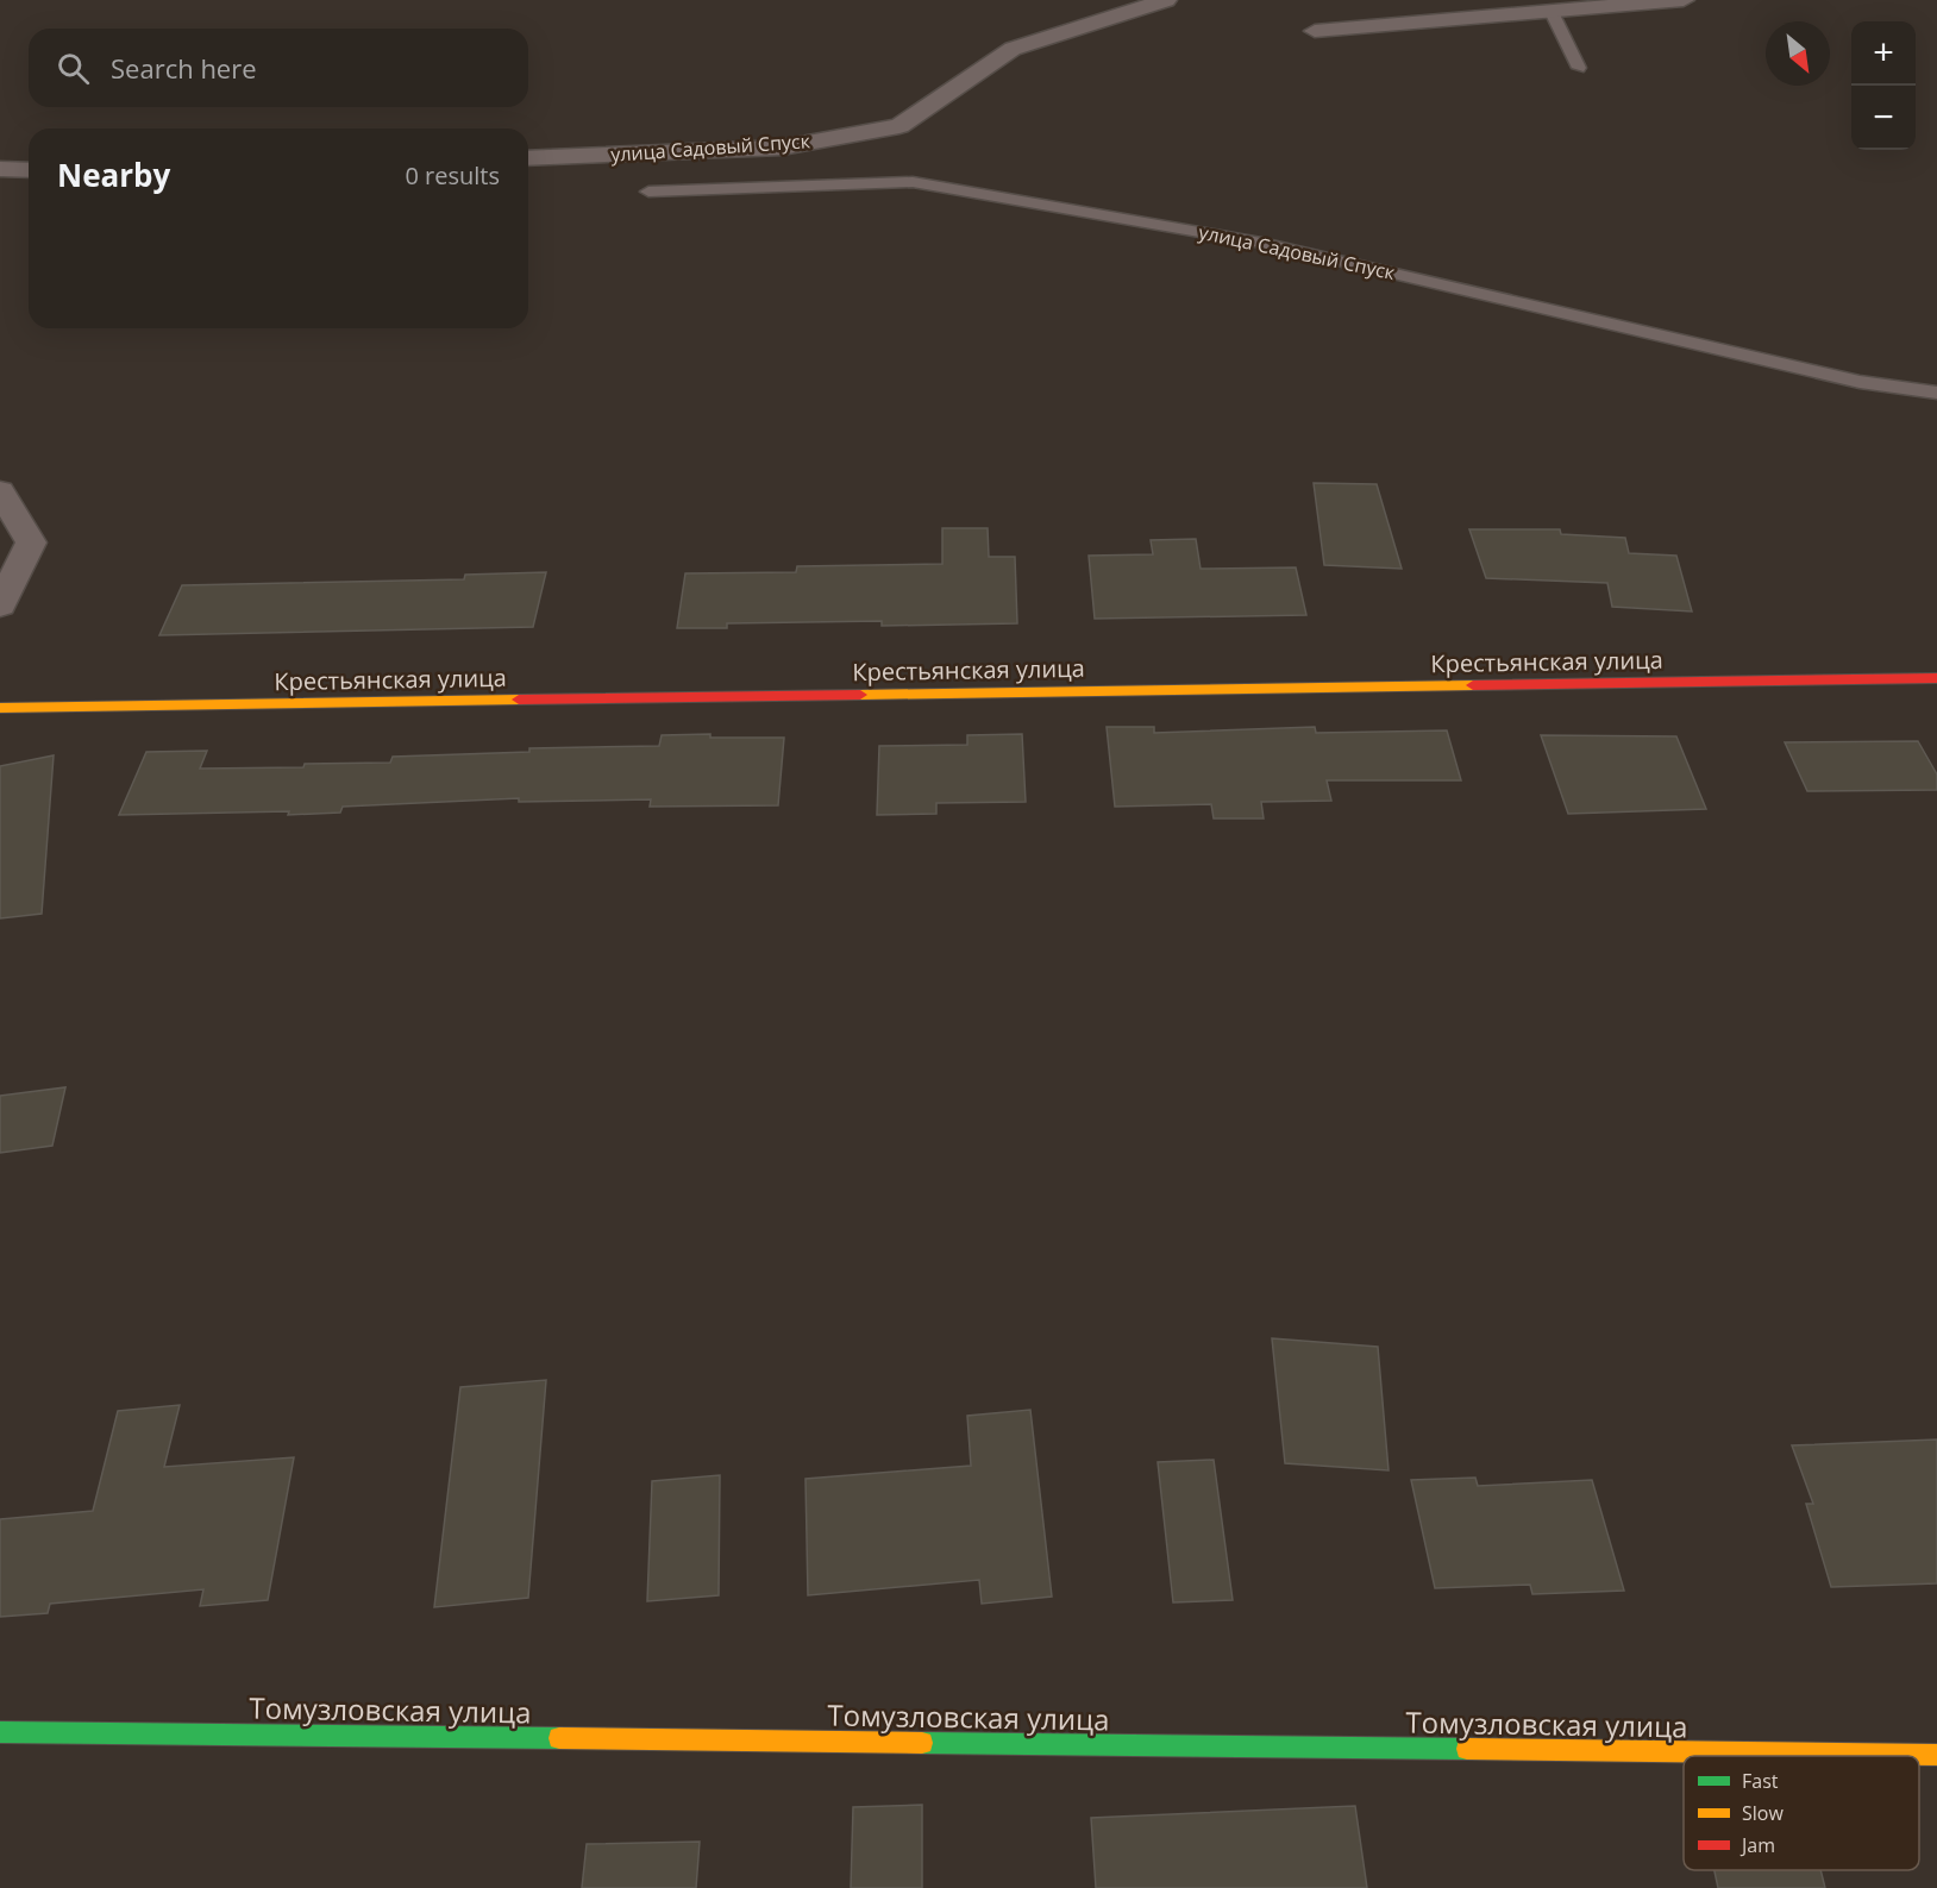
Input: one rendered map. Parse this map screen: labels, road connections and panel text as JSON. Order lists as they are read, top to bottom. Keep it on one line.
{"streets":{"street":["улица Садовый Спуск","Крестьянская улица","Томузловская улица"]},"legend":["Fast","Slow","Jam"],"north":"bottom right","page":{"map_buttons":["+","−"],"search":"Search here","heading":["Nearby","0 results"]}}
